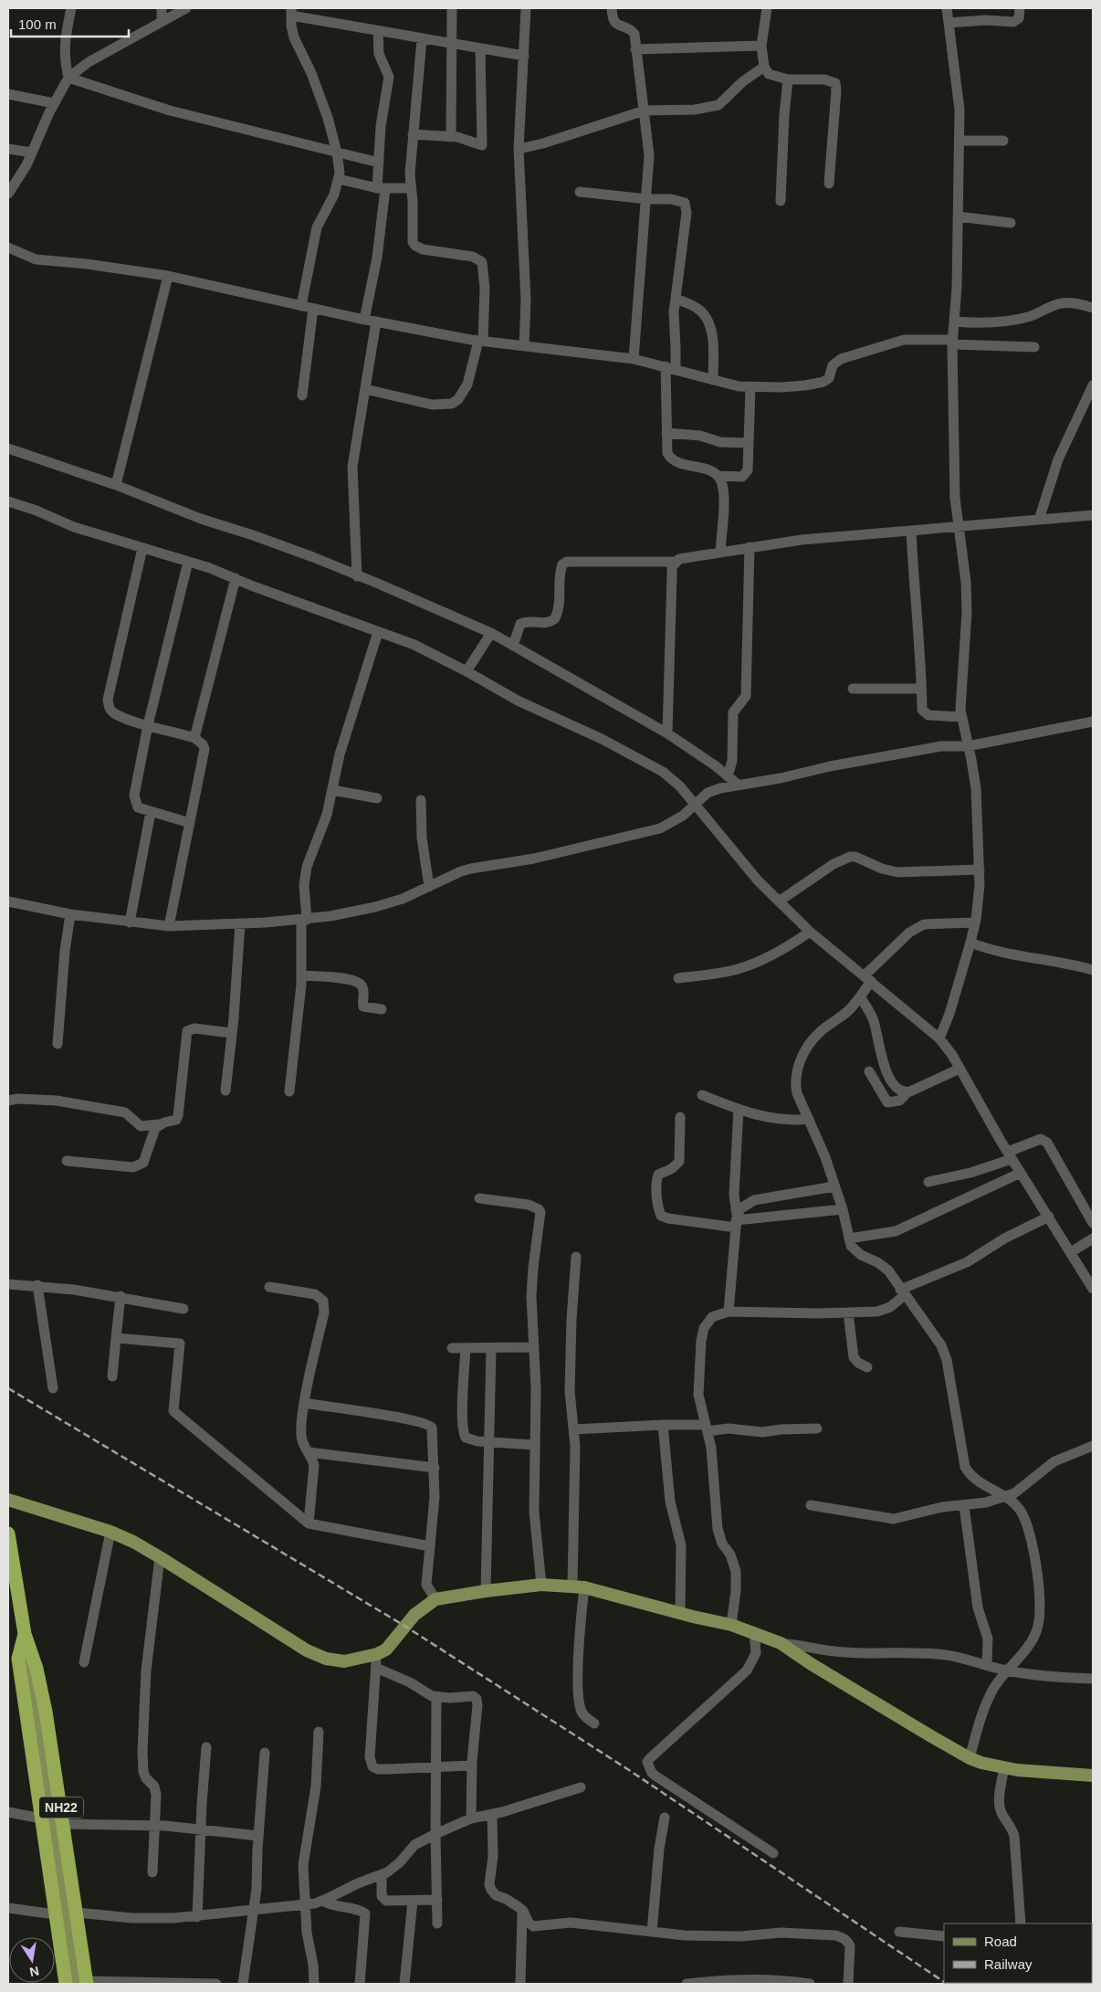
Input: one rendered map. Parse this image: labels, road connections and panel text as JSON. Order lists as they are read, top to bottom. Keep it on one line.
{"streets":{"highway":["NH22"]},"legend":["Road","Railway"],"scale_bar":"100 m","north":"bottom"}
